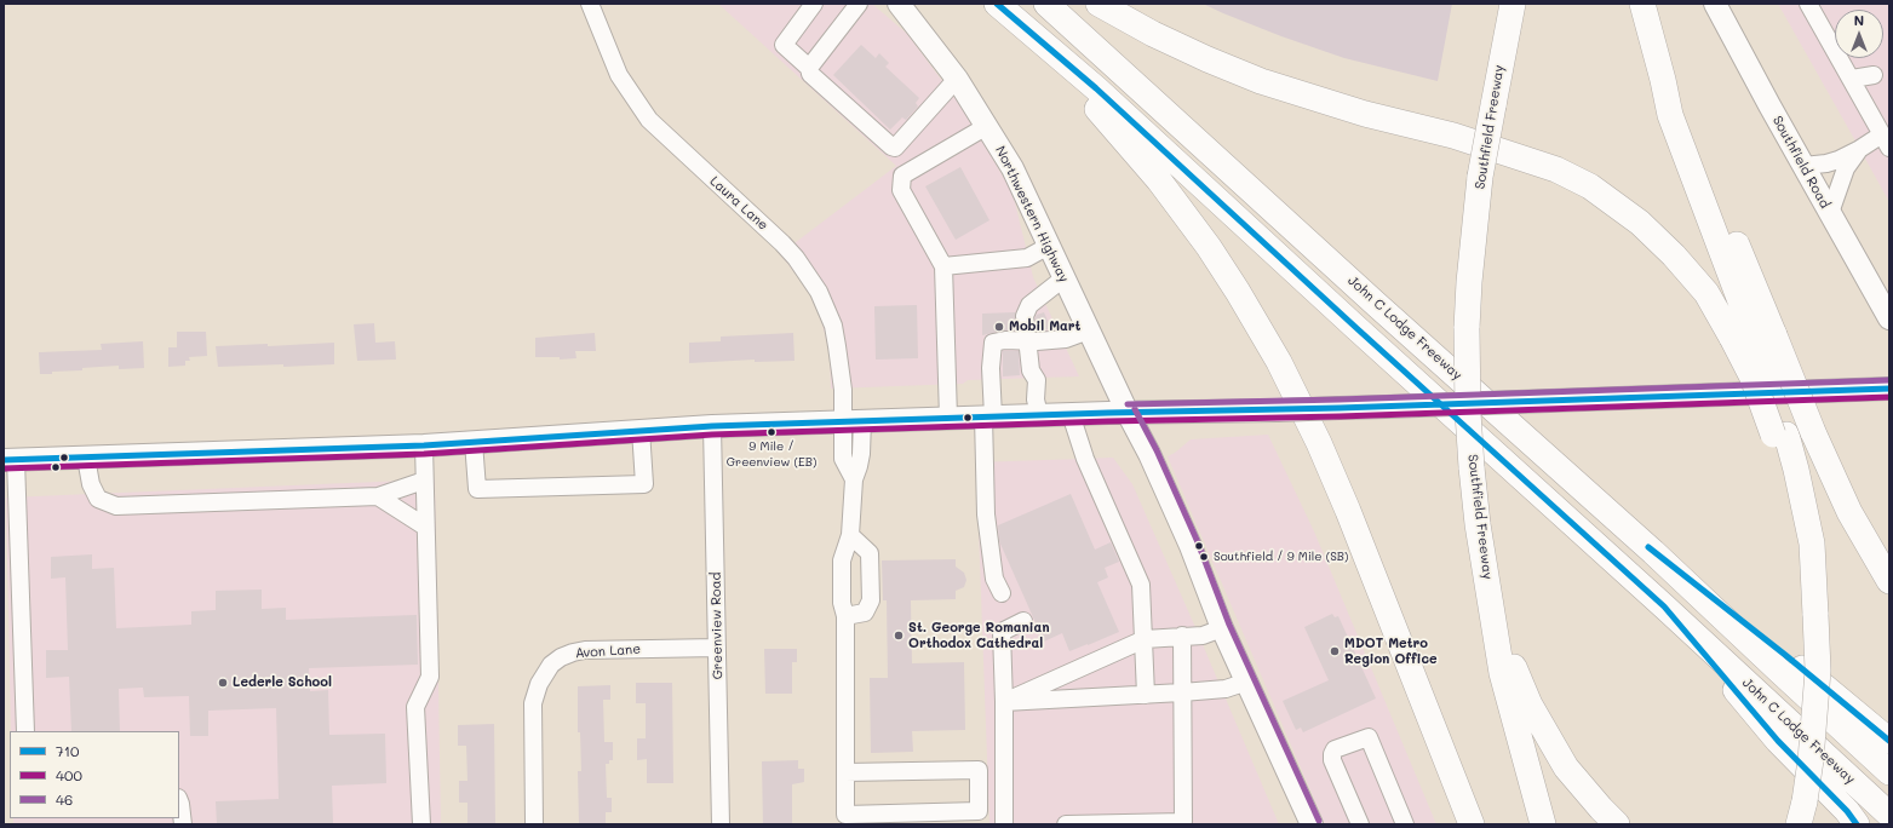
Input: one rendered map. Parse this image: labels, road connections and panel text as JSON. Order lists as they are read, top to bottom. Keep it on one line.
{"streets":{"highway":["Southfield Freeway","John C Lodge Freeway"],"main road":["Southfield Road","Northwestern Highway"],"street":["Laura Lane","Greenview Road","Avon Lane"]},"crossings":[["Greenview Road","Avon Lane"]],"places":["Mobil Mart","9 Mile / Greenview (EB)","Southfield / 9 Mile (SB)","St. George Romanian Orthodox Cathedral","MDOT Metro Region Office","Lederle School"],"lines":["transit line 710","transit line 46","transit line 400"],"legend":["710","400","46"],"north":"top"}
